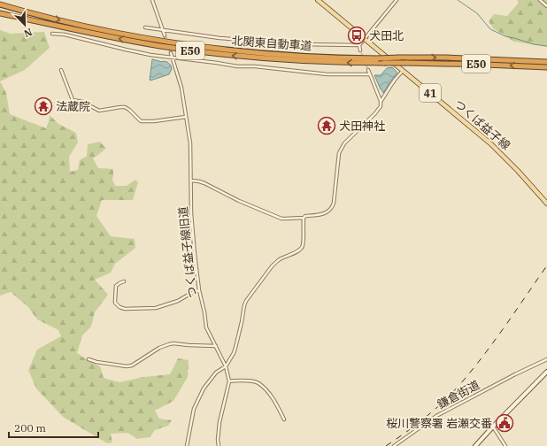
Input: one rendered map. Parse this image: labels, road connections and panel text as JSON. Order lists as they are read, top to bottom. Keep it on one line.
{"streets":{"highway":["北関東自動車道","E50"],"main road":["41","つくば益子線"],"street":["つくば益子線旧道","鎌倉街道"]},"places":{"bus stop":["犬田北"],"temple":["法蔵院","犬田神社"],"public building":["桜川警察署 岩瀬交番"]},"scale_bar":"200 m","north":"bottom right"}
